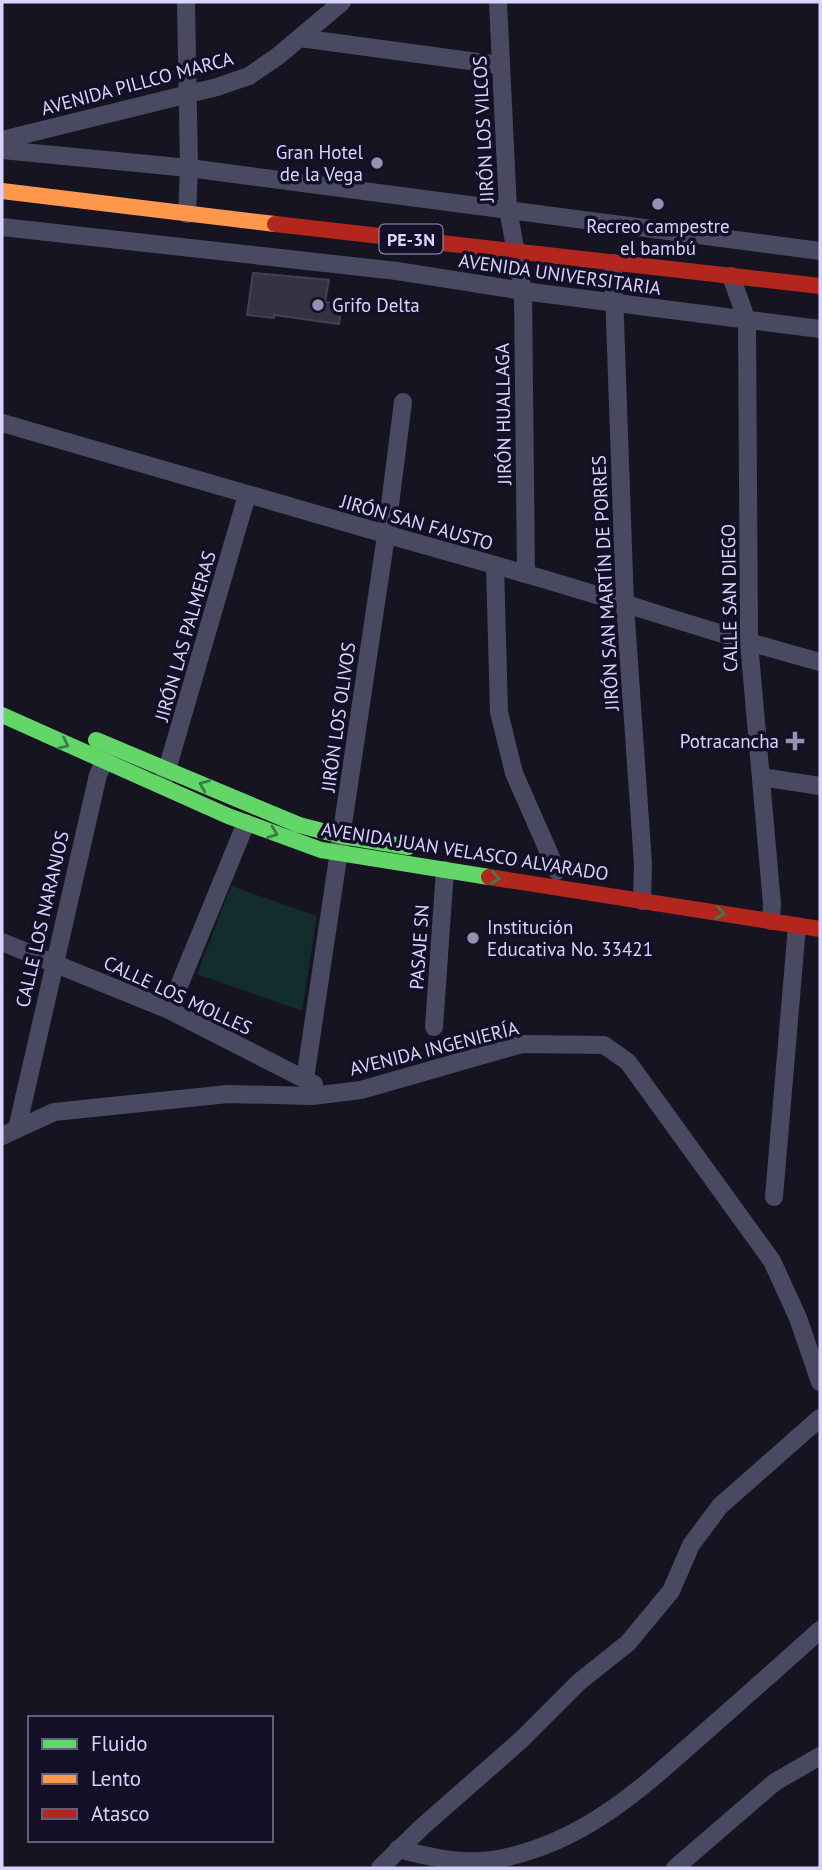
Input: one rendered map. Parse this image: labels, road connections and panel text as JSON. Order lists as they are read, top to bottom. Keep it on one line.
{"streets":{"main road":["PE-3N","AVENIDA JUAN VELASCO ALVARADO"],"street":["AVENIDA PILLCO MARCA","JIRÓN LOS VILCOS","AVENIDA UNIVERSITARIA","JIRÓN HUALLAGA","JIRÓN SAN FAUSTO","JIRÓN SAN MARTÍN DE PORRES","CALLE SAN DIEGO","JIRÓN LAS PALMERAS","JIRÓN LOS OLIVOS","CALLE LOS NARANJOS","PASAJE SN","CALLE LOS MOLLES","AVENIDA INGENIERÍA"]},"crossings":[["JIRÓN LOS VILCOS","PE-3N"],["JIRÓN LOS VILCOS","JIRÓN HUALLAGA"],["PE-3N","JIRÓN HUALLAGA"],["PE-3N","JIRÓN SAN MARTÍN DE PORRES"],["PE-3N","CALLE SAN DIEGO"],["AVENIDA UNIVERSITARIA","JIRÓN HUALLAGA"],["AVENIDA UNIVERSITARIA","JIRÓN SAN MARTÍN DE PORRES"],["AVENIDA UNIVERSITARIA","CALLE SAN DIEGO"],["JIRÓN HUALLAGA","JIRÓN SAN FAUSTO"],["JIRÓN SAN FAUSTO","JIRÓN SAN MARTÍN DE PORRES"],["JIRÓN SAN FAUSTO","CALLE SAN DIEGO"],["JIRÓN SAN FAUSTO","JIRÓN LAS PALMERAS"],["JIRÓN SAN FAUSTO","JIRÓN LOS OLIVOS"],["JIRÓN SAN MARTÍN DE PORRES","AVENIDA JUAN VELASCO ALVARADO"],["CALLE SAN DIEGO","AVENIDA JUAN VELASCO ALVARADO"],["JIRÓN LAS PALMERAS","AVENIDA JUAN VELASCO ALVARADO"],["JIRÓN LOS OLIVOS","AVENIDA JUAN VELASCO ALVARADO"],["JIRÓN LOS OLIVOS","CALLE LOS MOLLES"],["AVENIDA JUAN VELASCO ALVARADO","CALLE LOS NARANJOS"],["AVENIDA JUAN VELASCO ALVARADO","PASAJE SN"],["CALLE LOS NARANJOS","CALLE LOS MOLLES"],["CALLE LOS NARANJOS","AVENIDA INGENIERÍA"],["CALLE LOS MOLLES","AVENIDA INGENIERÍA"]],"places":{"other":["Gran Hotel de la Vega","Recreo campestre el bambú","Grifo Delta","Institución Educativa No. 33421"],"health":["Potracancha"]},"legend":["Fluido","Lento","Atasco"]}
